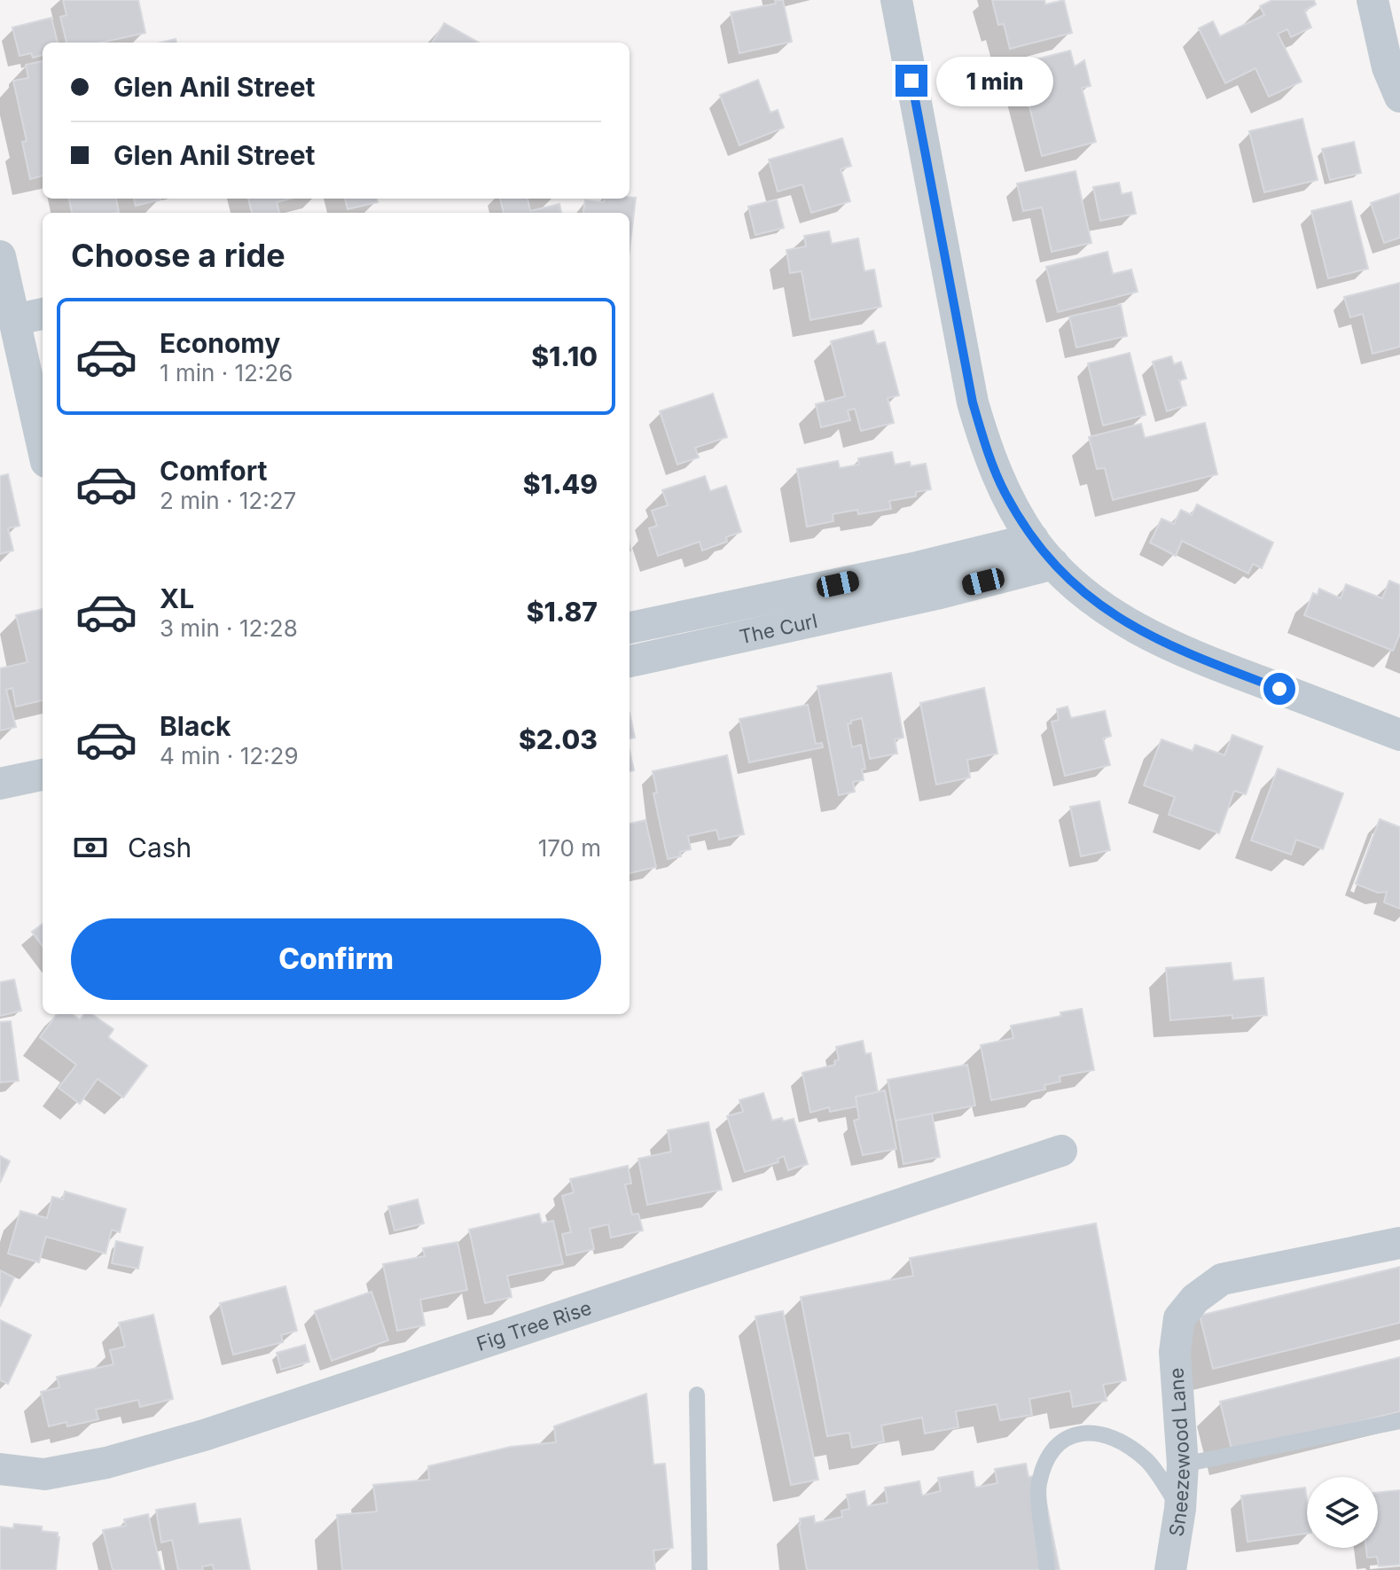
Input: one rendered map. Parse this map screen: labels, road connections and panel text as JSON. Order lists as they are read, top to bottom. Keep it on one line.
{"streets":{"street":["The Curl","Fig Tree Rise","Sneezewood Lane"]},"page":{"banner":["Glen Anil Street","Glen Anil Street"],"bubble":"1 min","heading":"Choose a ride","list":[{"name":"Economy","note":"1 min · 12:26","value":"$1.10"},{"name":"Comfort","note":"2 min · 12:27","value":"$1.49"},{"name":"XL","note":"3 min · 12:28","value":"$1.87"},{"name":"Black","note":"4 min · 12:29","value":"$2.03"}],"pay":["Cash","170 m"],"buttons":"Confirm"}}
